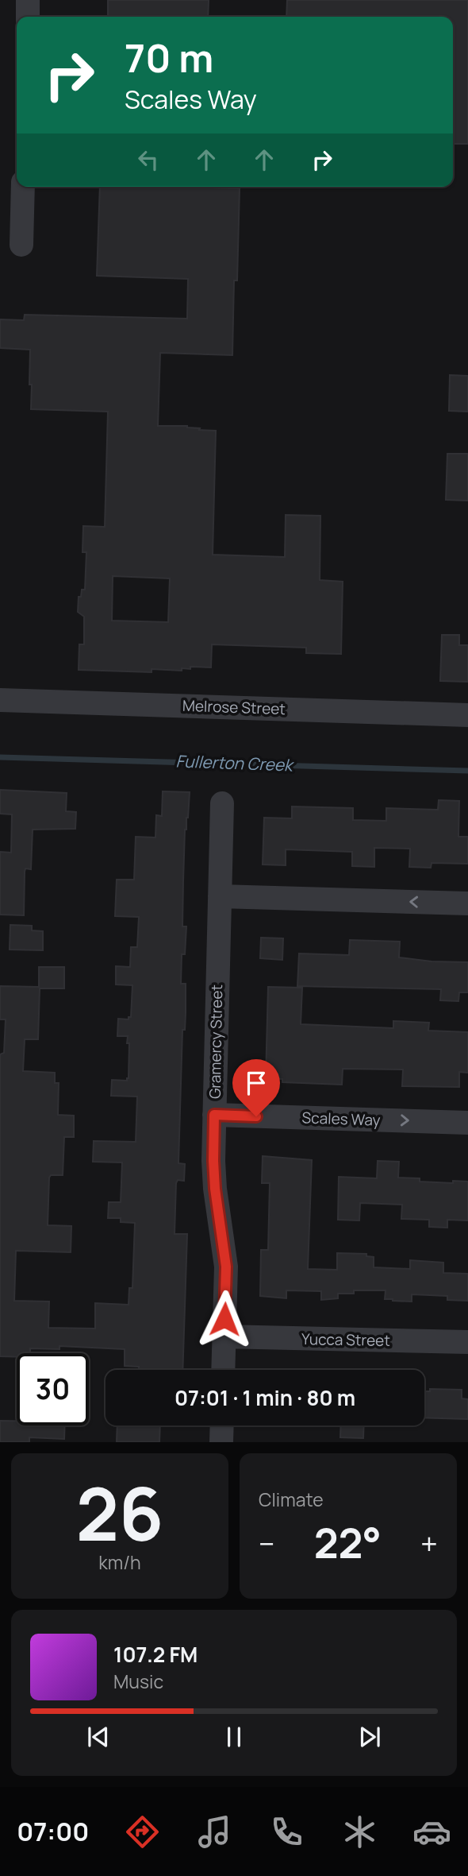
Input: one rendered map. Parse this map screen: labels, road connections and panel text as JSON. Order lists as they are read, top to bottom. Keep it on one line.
{"streets":{"street":["Melrose Street","Gramercy Street","Scales Way","Yucca Street"]},"crossings":[["Gramercy Street","Scales Way"],["Gramercy Street","Yucca Street"]],"one_way":["Scales Way"],"water":["Fullerton Creek"],"page":{"turn":["70 m","Scales Way"],"limit":"30","trip":"07:01 · 1 min · 80 m","tile":[["26","km/h"],"Climate"],"heat":["−","22°","+"],"song":["107.2 FM","Music"],"tabs":"07:00"}}
